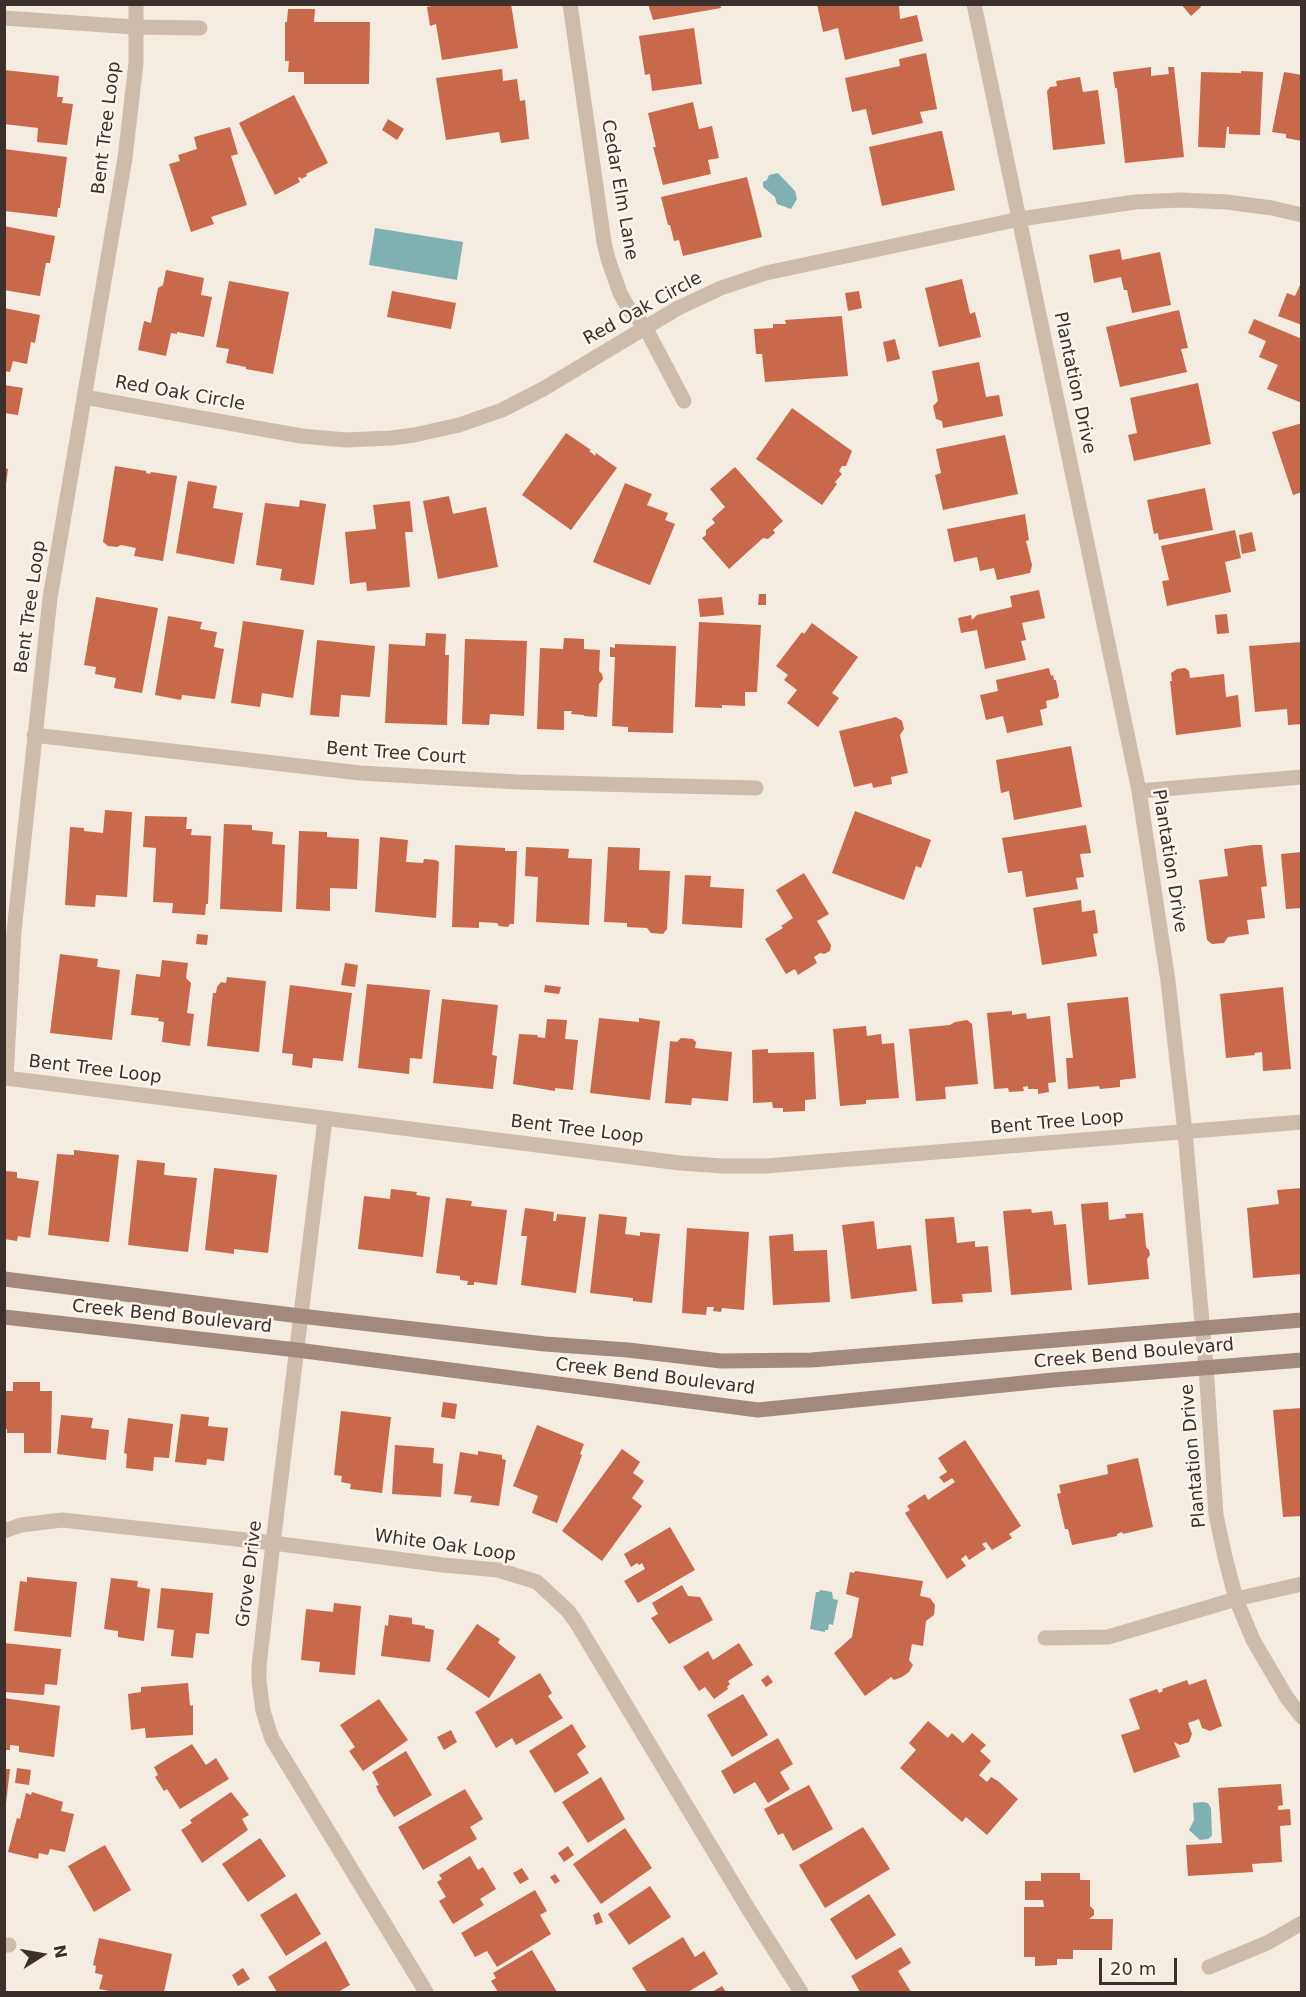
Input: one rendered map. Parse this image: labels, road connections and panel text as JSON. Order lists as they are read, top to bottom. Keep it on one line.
{"streets":{"street":["Bent Tree Loop","Cedar Elm Lane","Red Oak Circle","Plantation Drive","Bent Tree Court","Creek Bend Boulevard","White Oak Loop","Grove Drive"]},"crossings":[["Bent Tree Loop","Red Oak Circle"],["Bent Tree Loop","Plantation Drive"],["Bent Tree Loop","Bent Tree Court"],["Bent Tree Loop","Grove Drive"],["Cedar Elm Lane","Red Oak Circle"],["Red Oak Circle","Plantation Drive"],["Plantation Drive","Creek Bend Boulevard"],["Creek Bend Boulevard","Grove Drive"],["White Oak Loop","Grove Drive"]],"scale_bar":"20 m","north":"right"}
